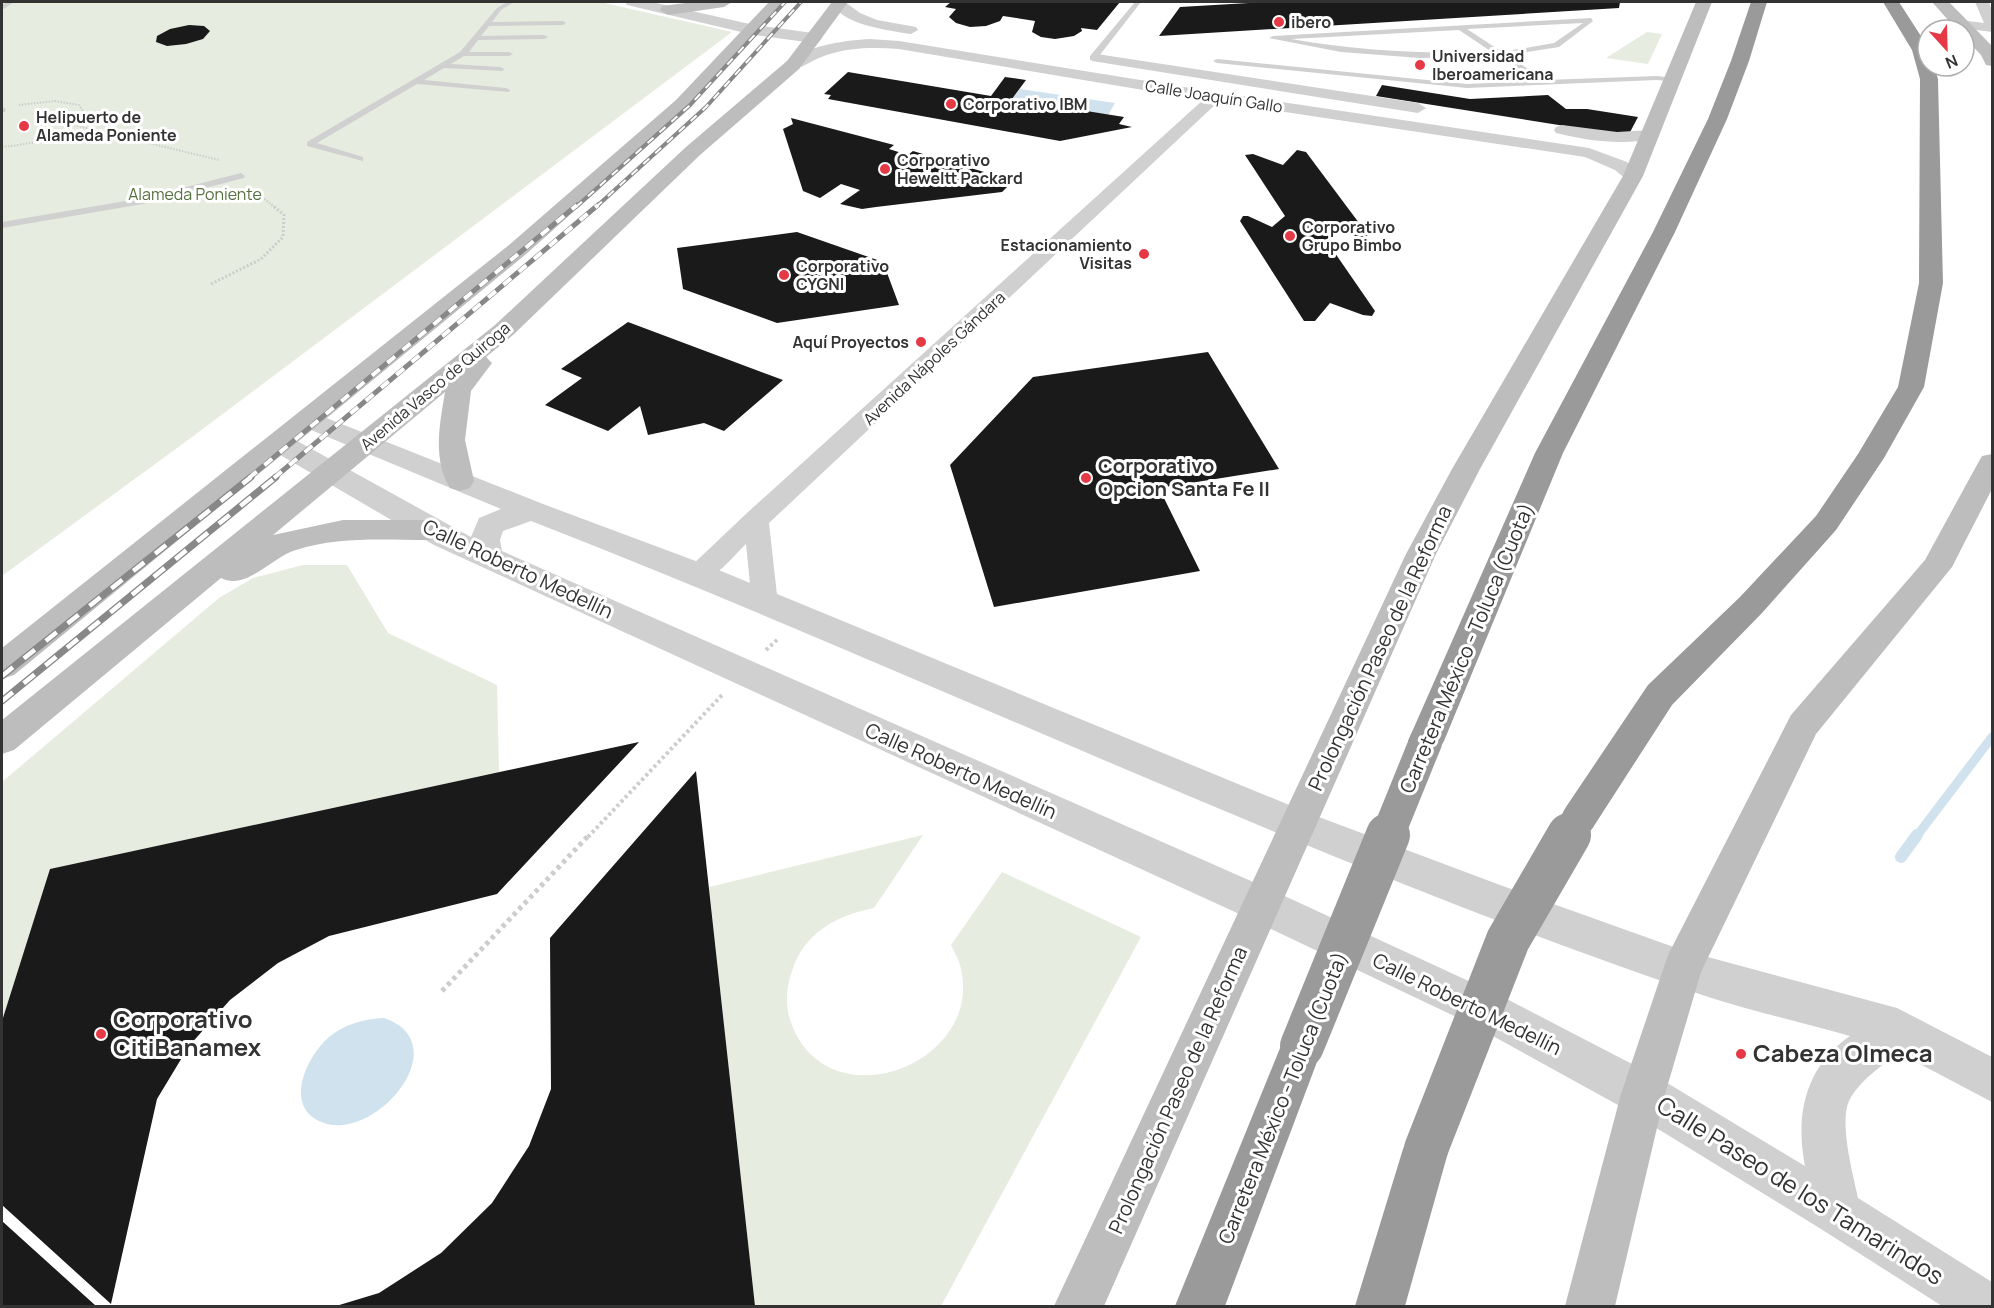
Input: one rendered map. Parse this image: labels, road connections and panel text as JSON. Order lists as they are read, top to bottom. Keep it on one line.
{"streets":{"highway":["Carretera México - Toluca (Cuota)"],"main road":["Avenida Vasco de Quiroga","Prolongación Paseo de la Reforma"],"street":["Calle Joaquín Gallo","Avenida Nápoles Gándara","Calle Roberto Medellín","Calle Paseo de los Tamarindos"]},"crossings":[["Calle Joaquín Gallo","Avenida Nápoles Gándara"],["Calle Joaquín Gallo","Avenida Vasco de Quiroga"],["Calle Joaquín Gallo","Prolongación Paseo de la Reforma"],["Avenida Vasco de Quiroga","Calle Roberto Medellín"],["Calle Roberto Medellín","Prolongación Paseo de la Reforma"],["Calle Roberto Medellín","Calle Paseo de los Tamarindos"]],"parks":["Alameda Poniente"],"places":["ibero","Universidad Iberoamericana","Corporativo IBM","Helipuerto de Alameda Poniente","Corporativo Heweltt Packard","Corporativo Grupo Bimbo","Estacionamiento Visitas","Corporativo CYGNI","Aquí Proyectos","Corporativo Opcion Santa Fe II","Corporativo CitiBanamex","Cabeza Olmeca"],"north":"bottom"}
